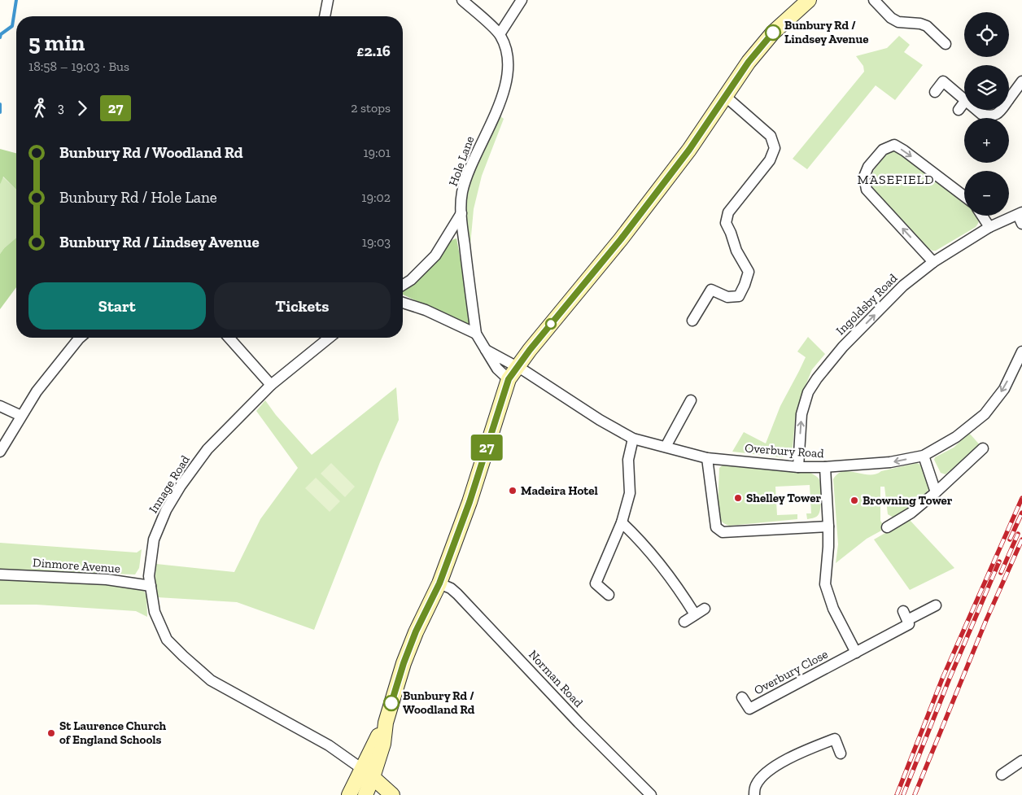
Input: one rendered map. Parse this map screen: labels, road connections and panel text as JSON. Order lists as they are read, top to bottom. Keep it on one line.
{"streets":{"street":["Hole Lane","Ingoldsby Road","Overbury Road","Innage Road","Dinmore Avenue","Overbury Close","Norman Road"]},"crossings":[["Ingoldsby Road","Overbury Road"],["Innage Road","Dinmore Avenue"]],"one_way":["Ingoldsby Road"],"districts":["MASEFIELD"],"places":["Bunbury Rd / Lindsey Avenue","Madeira Hotel","Shelley Tower","Browning Tower","Bunbury Rd / Woodland Rd","St Laurence Church of England Schools"],"lines":["bus line 27"],"page":{"on_map":"27","map_buttons":["+","−"],"heading":["5 min","18:58 – 19:03 · Bus","£2.16"],"legs":["3","27","2 stops"],"list":[{"name":"Bunbury Rd / Woodland Rd","value":"19:01"},{"name":"Bunbury Rd / Hole Lane","value":"19:02"},{"name":"Bunbury Rd / Lindsey Avenue","value":"19:03"}],"buttons":["Start","Tickets"]}}
